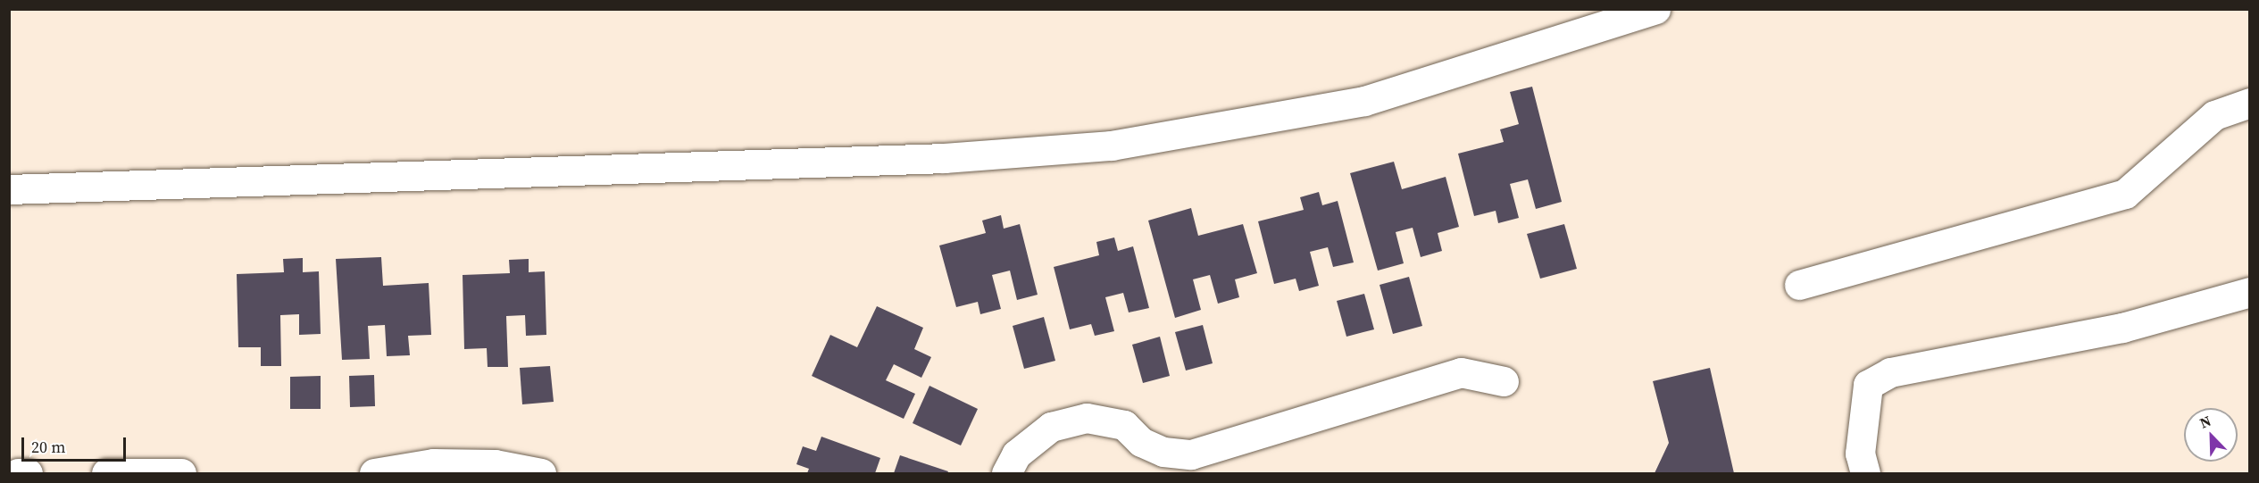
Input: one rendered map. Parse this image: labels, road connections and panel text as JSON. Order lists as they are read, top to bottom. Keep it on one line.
{"scale_bar":"20 m","north":"top left"}
